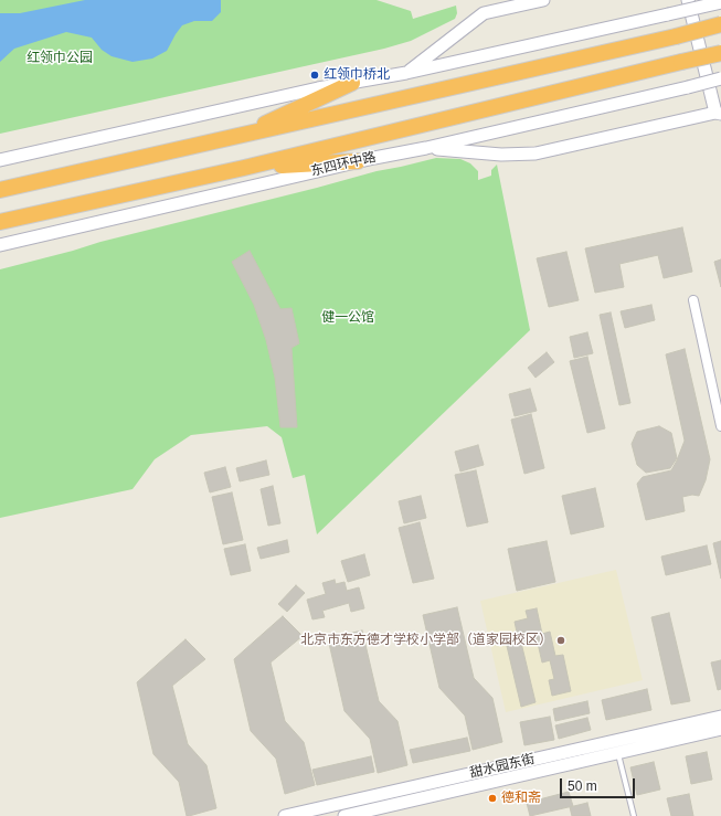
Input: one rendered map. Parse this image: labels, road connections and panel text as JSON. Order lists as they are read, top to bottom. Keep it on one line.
{"streets":{"highway":["东四环中路"],"street":["甜水园东街"]},"parks":["红领巾公园","健一公馆"],"places":["红领巾桥北","北京市东方德才学校小学部（道家园校区）","德和斋"],"scale_bar":"50 m"}
